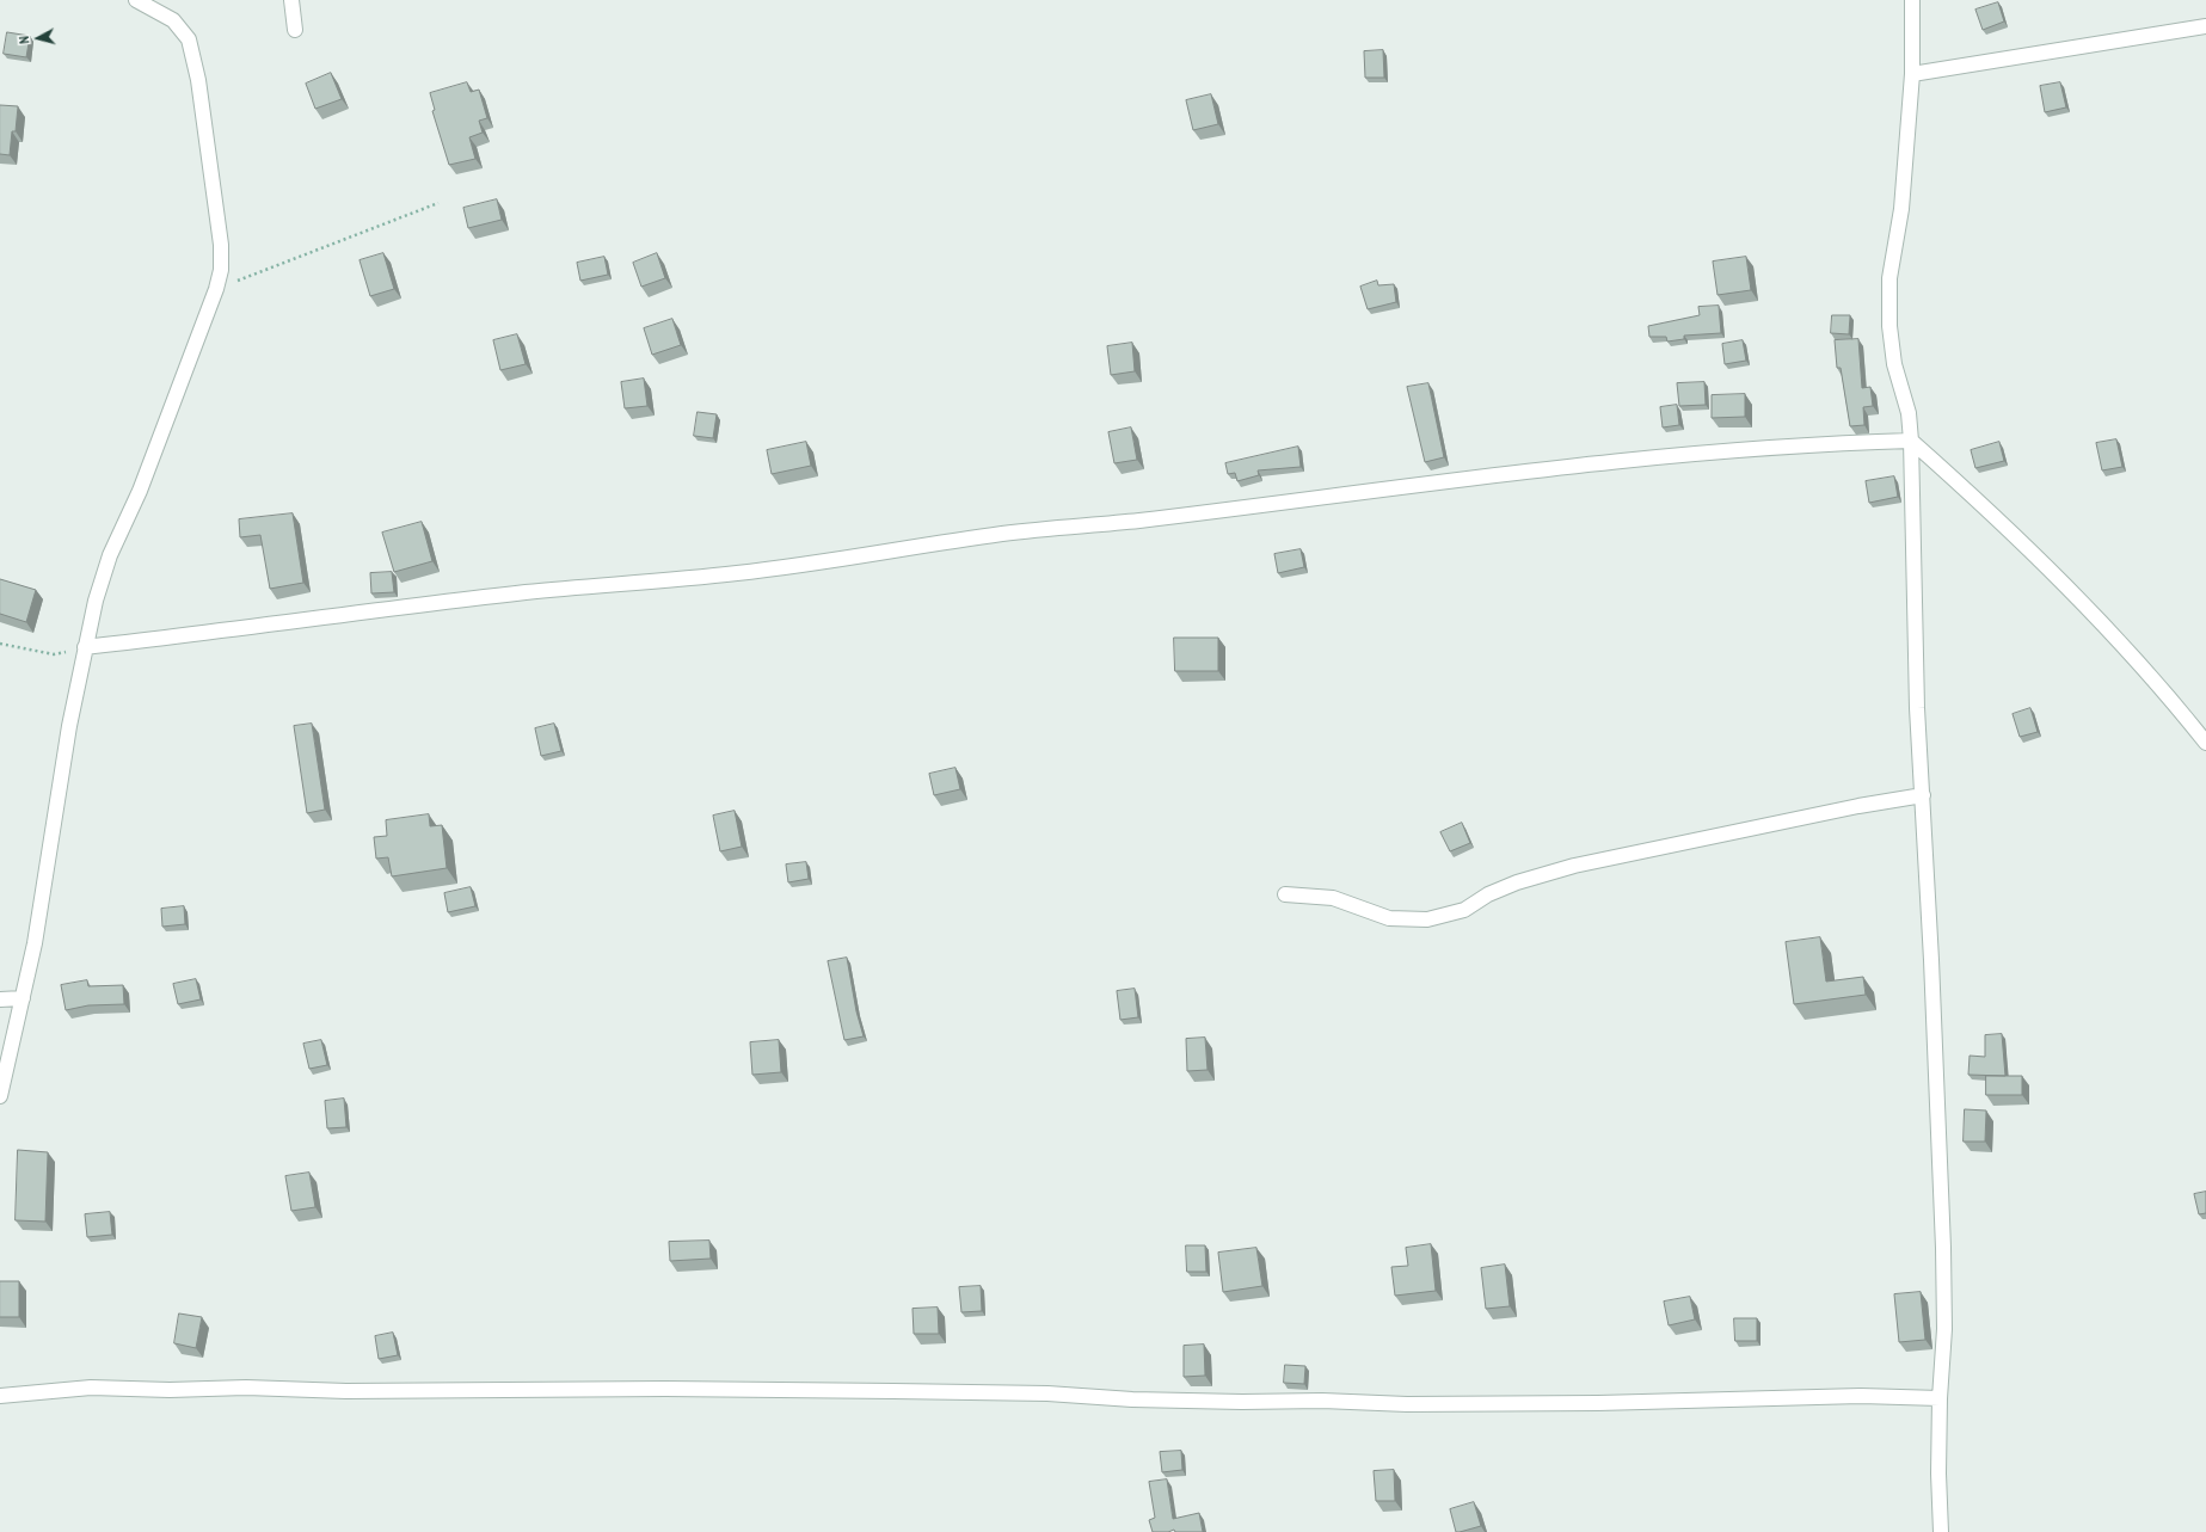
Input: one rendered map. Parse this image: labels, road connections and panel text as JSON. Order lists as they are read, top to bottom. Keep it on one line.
{"north":"left"}
